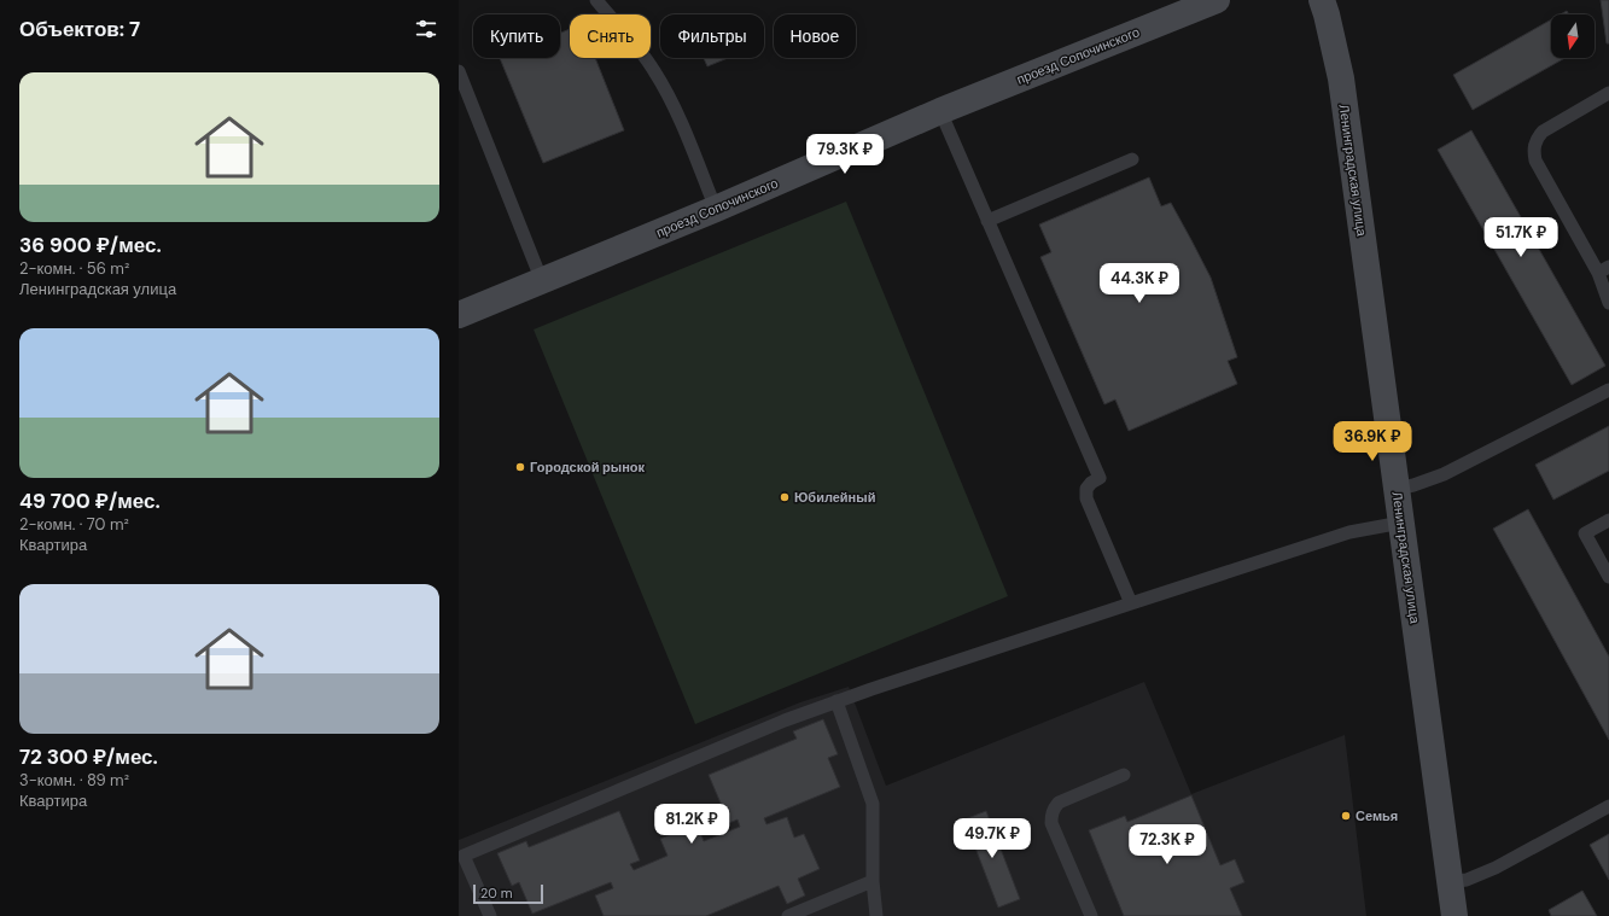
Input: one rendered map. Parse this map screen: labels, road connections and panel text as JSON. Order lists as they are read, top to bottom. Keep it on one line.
{"streets":{"street":["проезд Сопочинского","Ленинградская улица"]},"places":["Городской рынок","Юбилейный","Семья"],"scale_bar":"20 m","north":"bottom","page":{"heading":"Объектов: 7","chip":["Купить","Снять","Фильтры","Новое"],"list":[{"name":"36 900 ₽/мес.","note":"2-комн. · 56 m² · Ленинградская улица"},{"name":"49 700 ₽/мес.","note":"2-комн. · 70 m² · Квартира"},{"name":"72 300 ₽/мес.","note":"3-комн. · 89 m² · Квартира"}],"price":["79.3K ₽","51.7K ₽","44.3K ₽","36.9K ₽","81.2K ₽","49.7K ₽","72.3K ₽"],"scale":"20 m"}}
